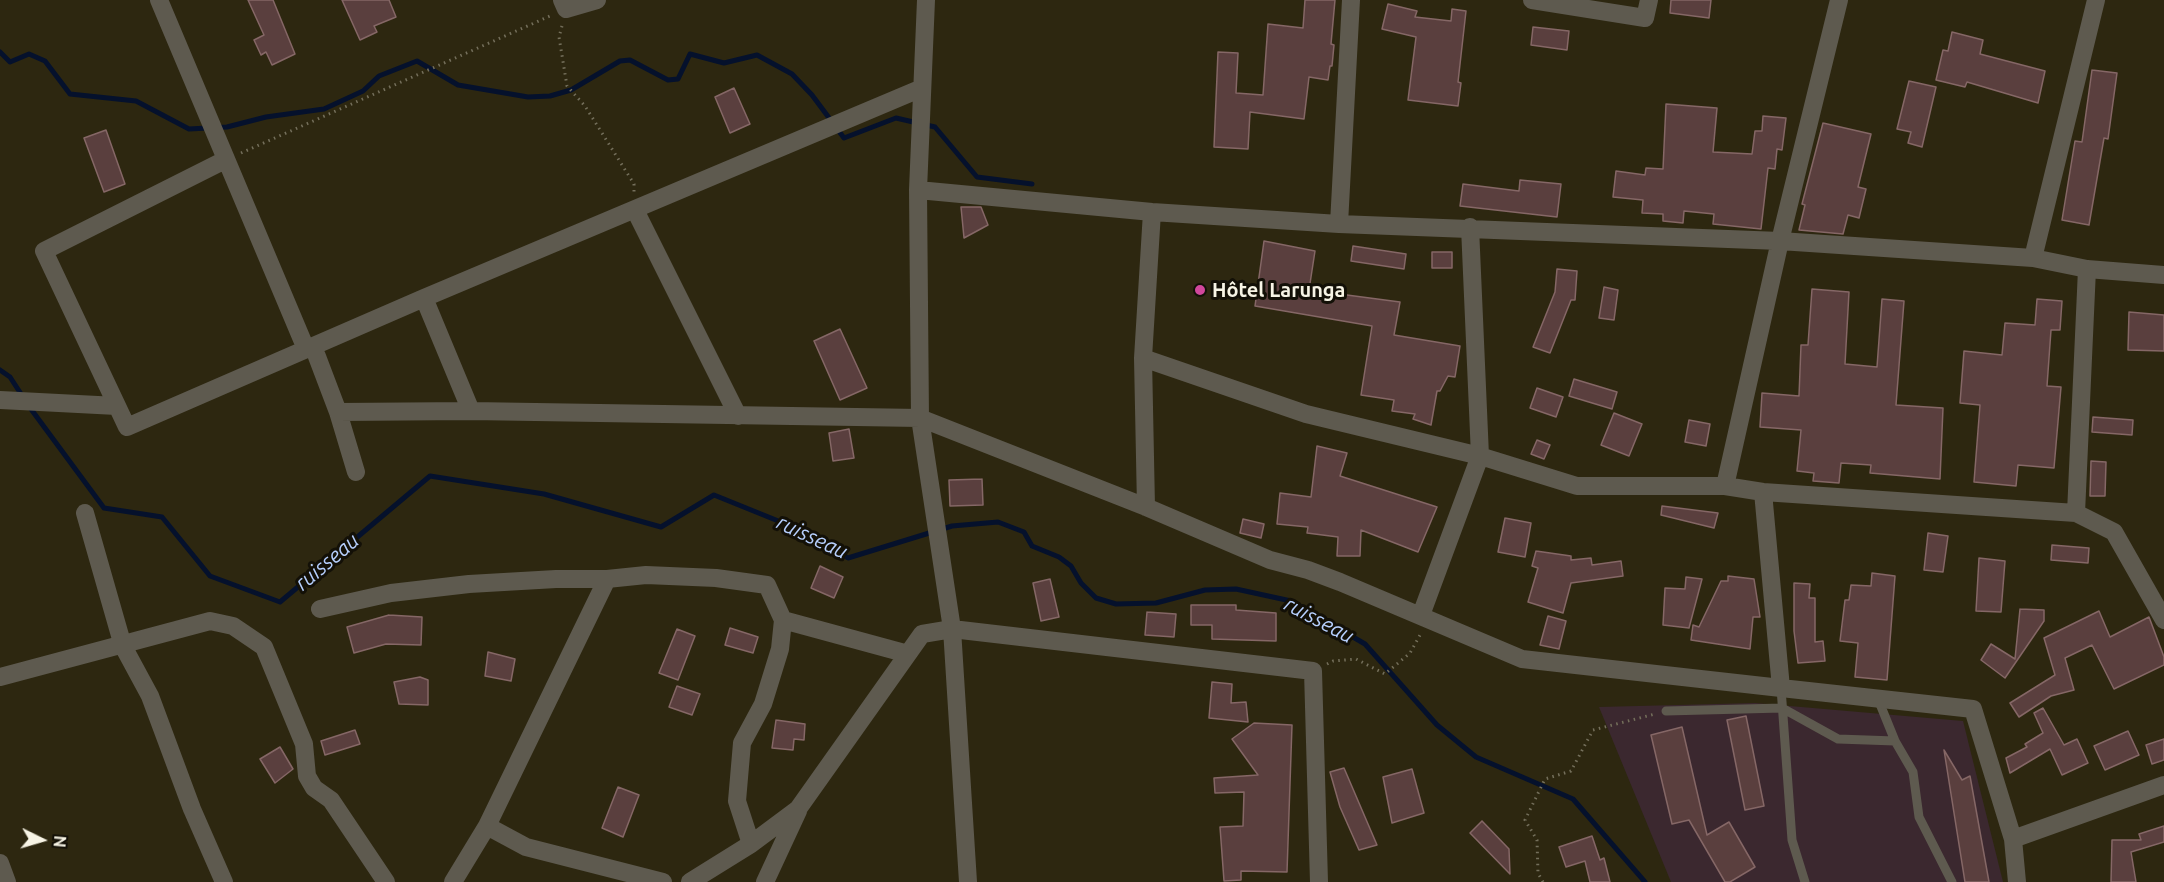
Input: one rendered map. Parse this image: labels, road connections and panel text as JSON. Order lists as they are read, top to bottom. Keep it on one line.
{"water":["ruisseau"],"places":["Hôtel Larunga"],"north":"right"}
